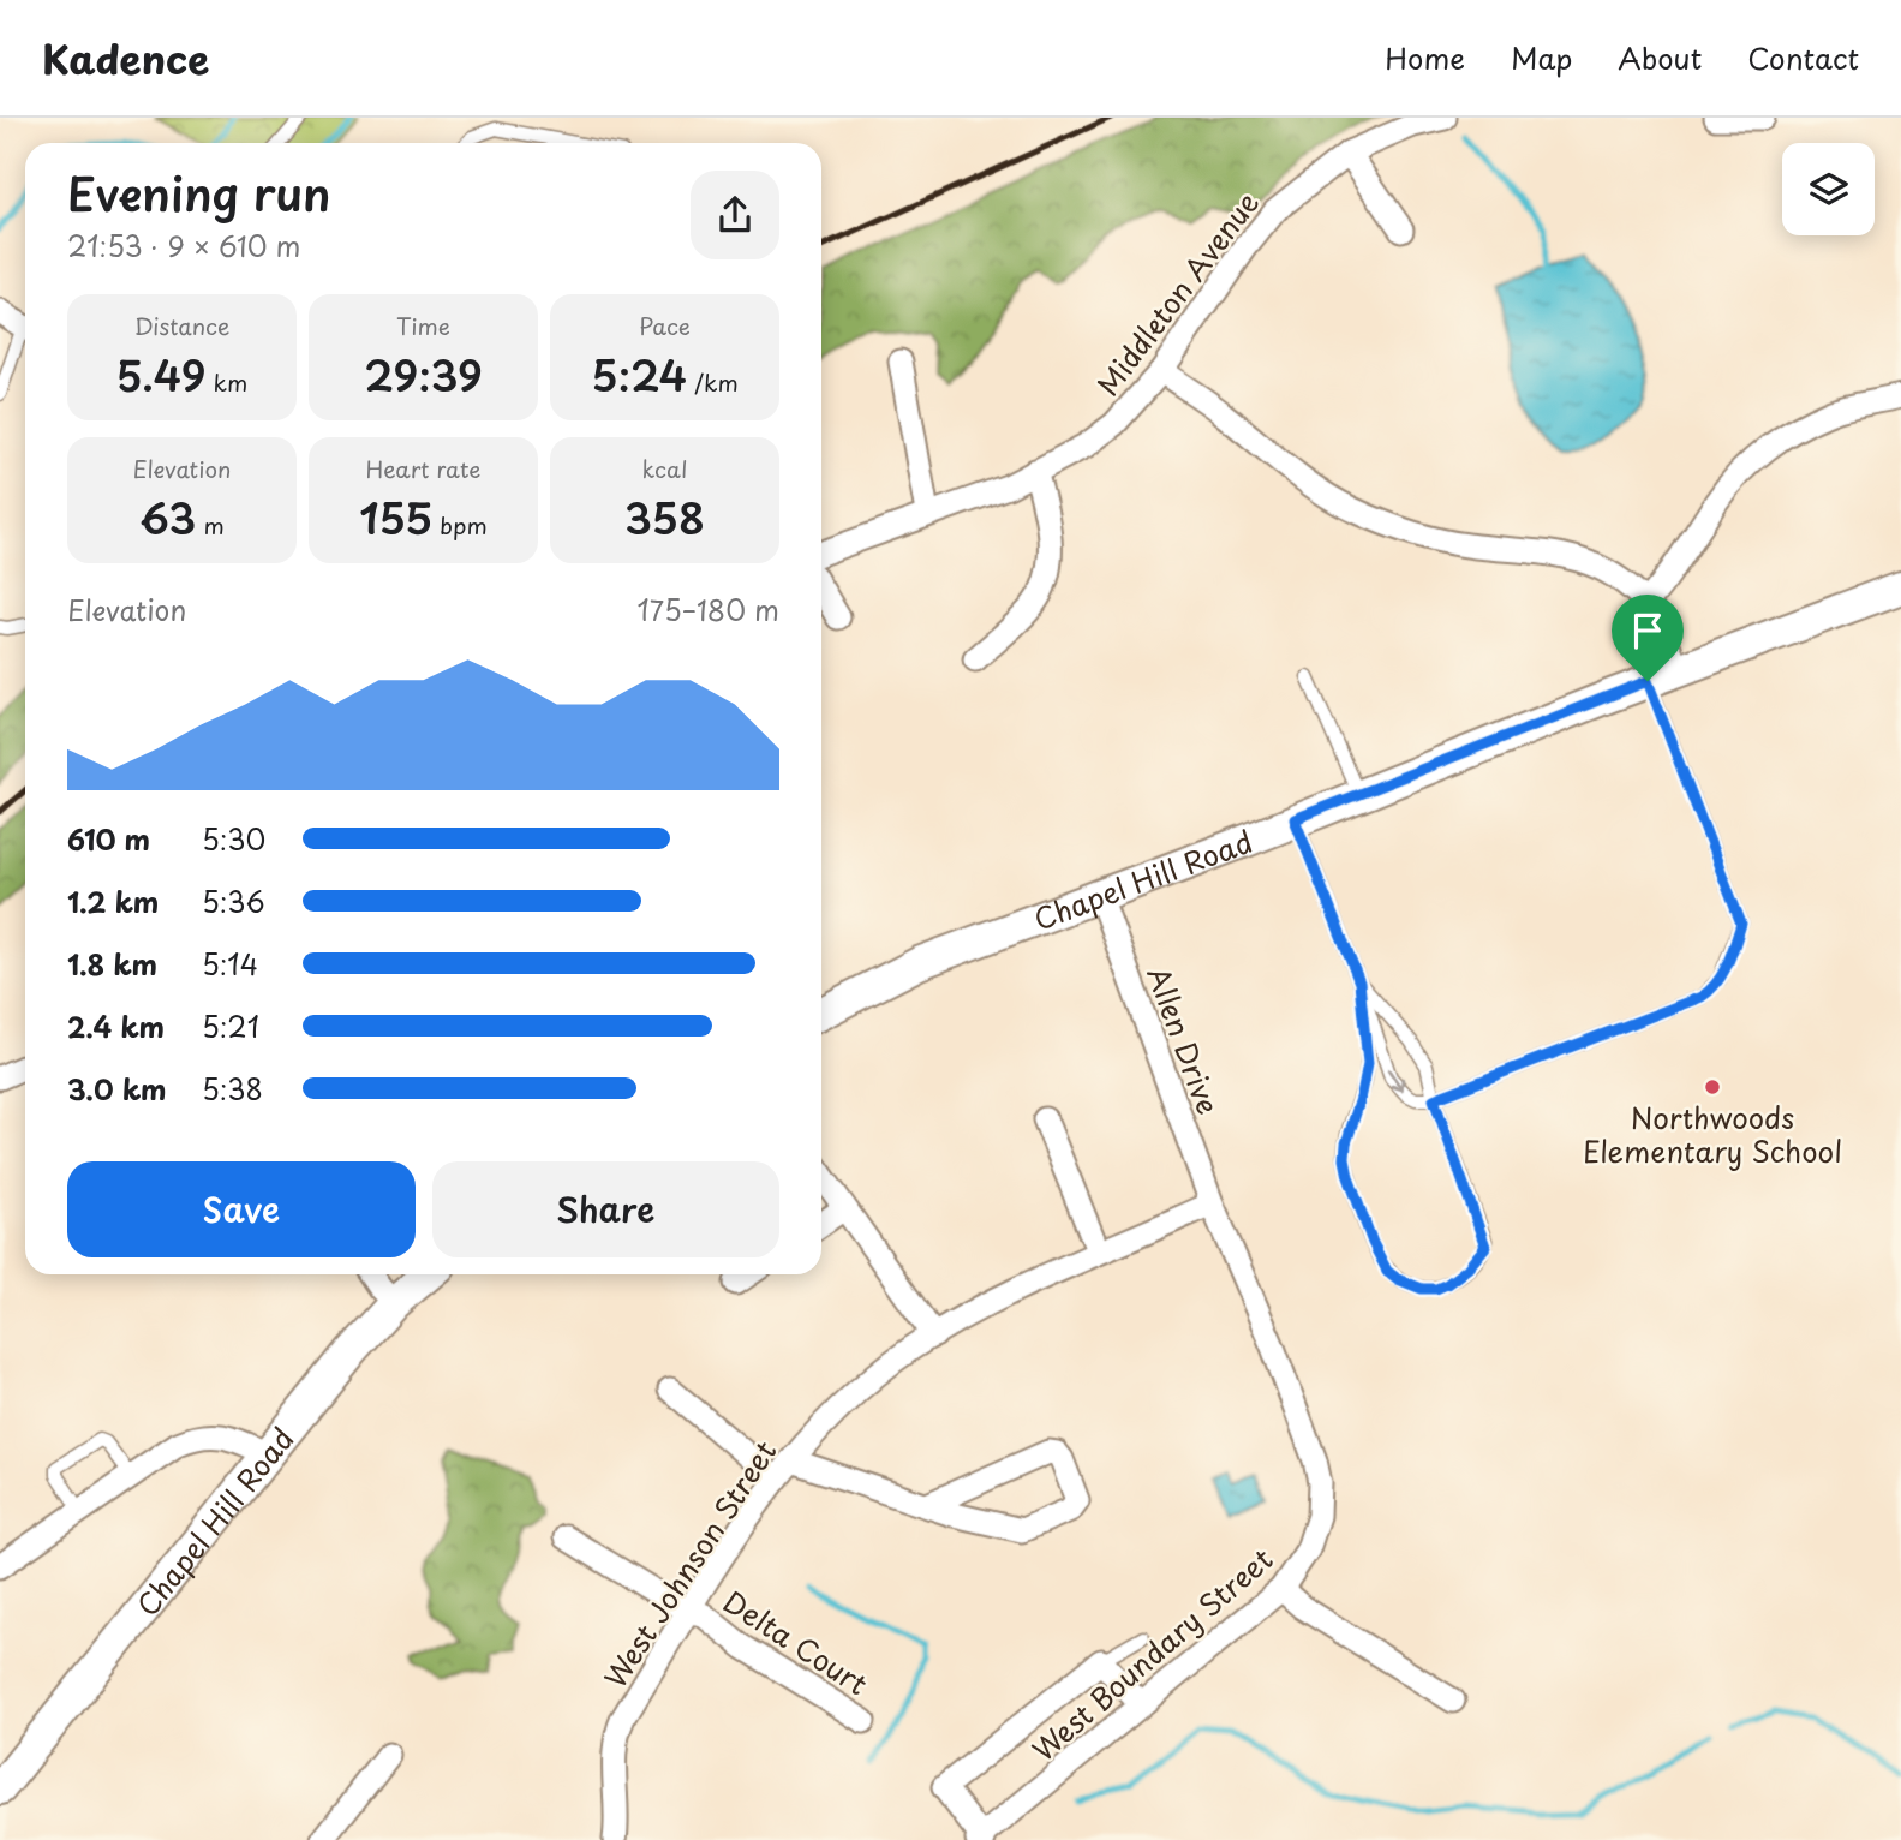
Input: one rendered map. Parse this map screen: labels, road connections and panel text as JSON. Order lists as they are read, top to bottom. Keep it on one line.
{"streets":{"main road":["Chapel Hill Road"],"street":["Middleton Avenue","Allen Drive","West Johnson Street","Delta Court","West Boundary Street"]},"crossings":[["Chapel Hill Road","Allen Drive"],["Allen Drive","West Johnson Street"],["Allen Drive","West Boundary Street"],["West Johnson Street","Delta Court"],["West Johnson Street","West Boundary Street"]],"places":["Northwoods Elementary School"],"page":{"header":"Kadence","nav":["Home","Map","About","Contact"],"heading":["Evening run","21:53 · 9 × 610 m"],"stats":[["Distance","5.49 km"],["Time","29:39"],["Pace","5:24 /km"],["Elevation","63 m"],["Heart rate","155 bpm"],["kcal","358"]],"chart":["Elevation","175–180 m"],"list":[{"name":"610 m","note":"5:30"},{"name":"1.2 km","note":"5:36"},{"name":"1.8 km","note":"5:14"},{"name":"2.4 km","note":"5:21"},{"name":"3.0 km","note":"5:38"}],"buttons":["Save","Share"]}}
